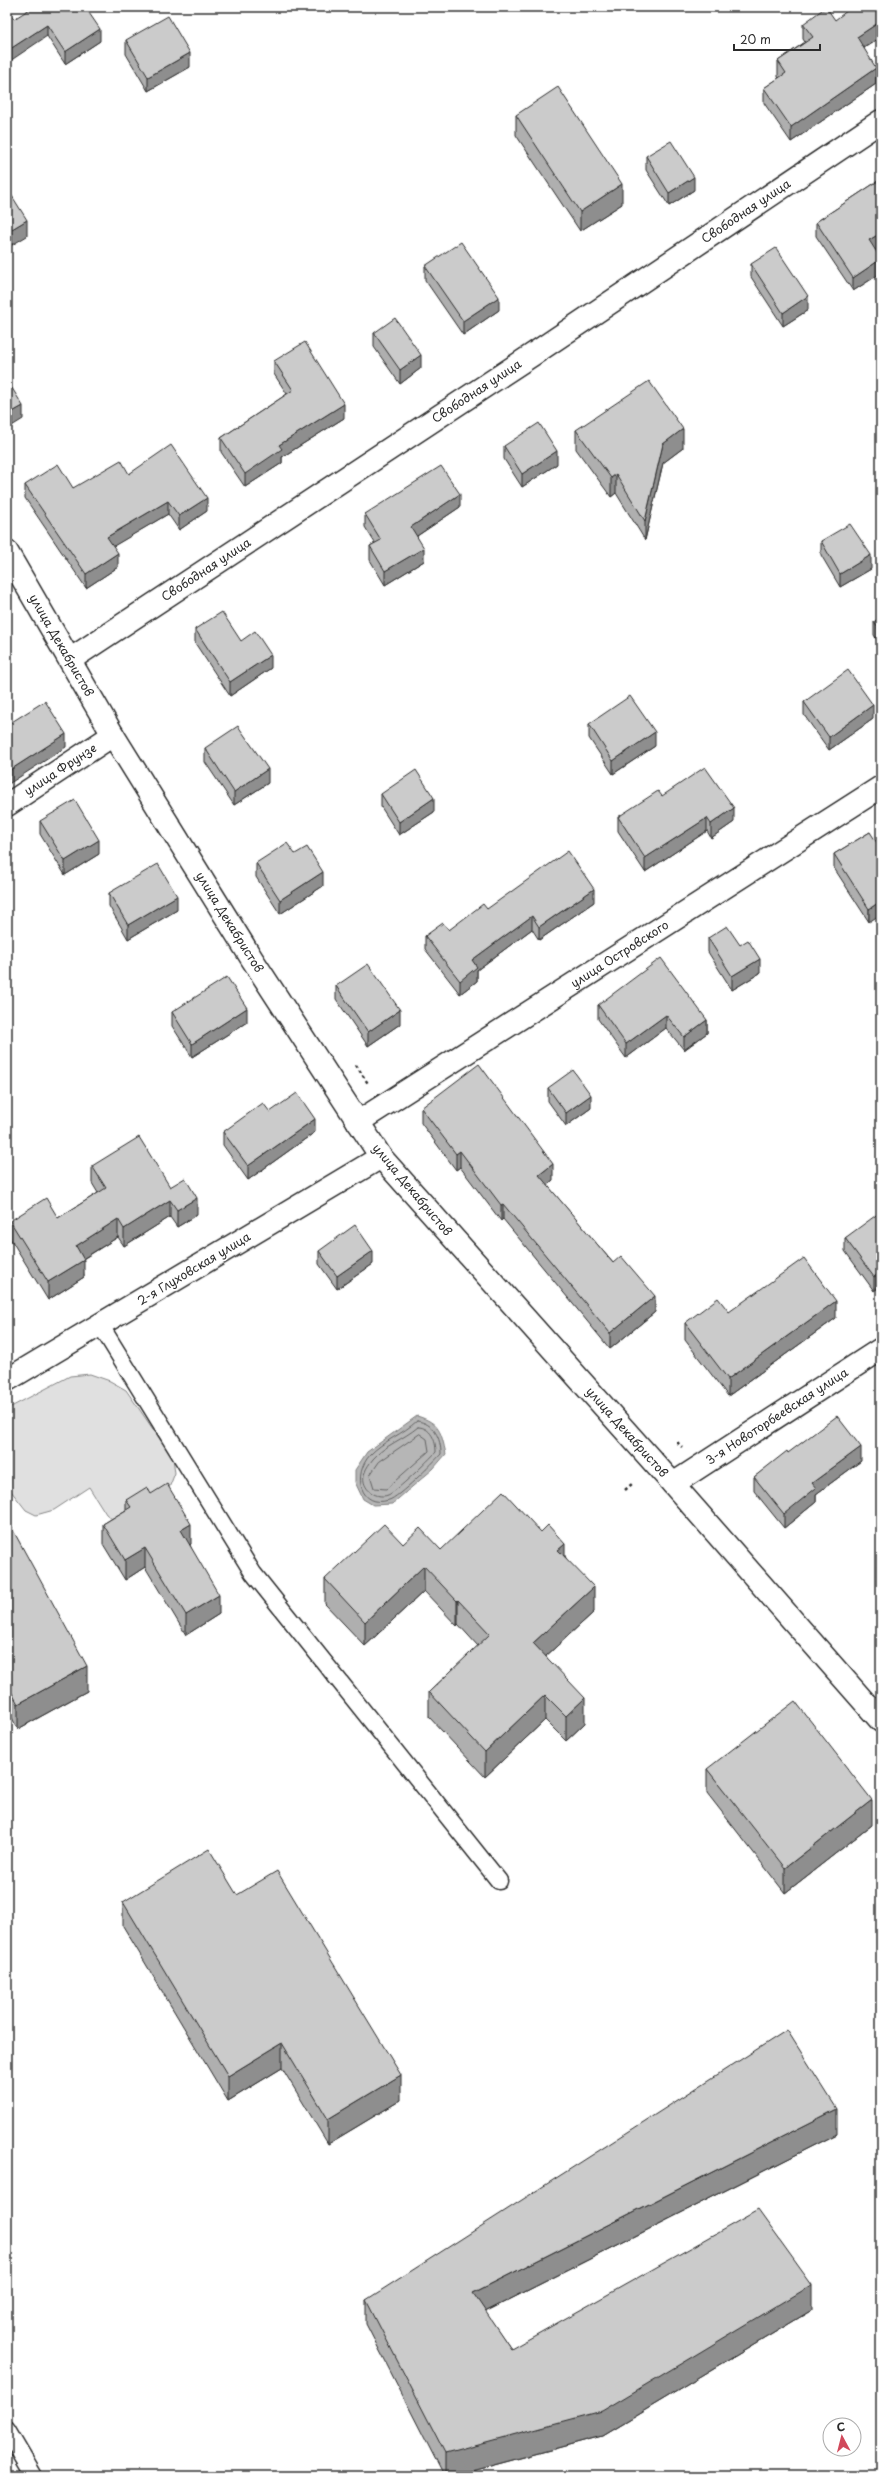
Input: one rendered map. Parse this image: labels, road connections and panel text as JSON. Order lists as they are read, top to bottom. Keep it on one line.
{"streets":{"main road":["Свободная улица","улица Декабристов","улица Фрунзе","улица Островского","2-я Глуховская улица","3-я Новоторбеевская улица"]},"crossings":[["Свободная улица","улица Декабристов"],["улица Декабристов","улица Фрунзе"],["улица Декабристов","улица Островского"],["улица Декабристов","2-я Глуховская улица"],["улица Декабристов","3-я Новоторбеевская улица"]],"scale_bar":"20 m","north":"top"}
